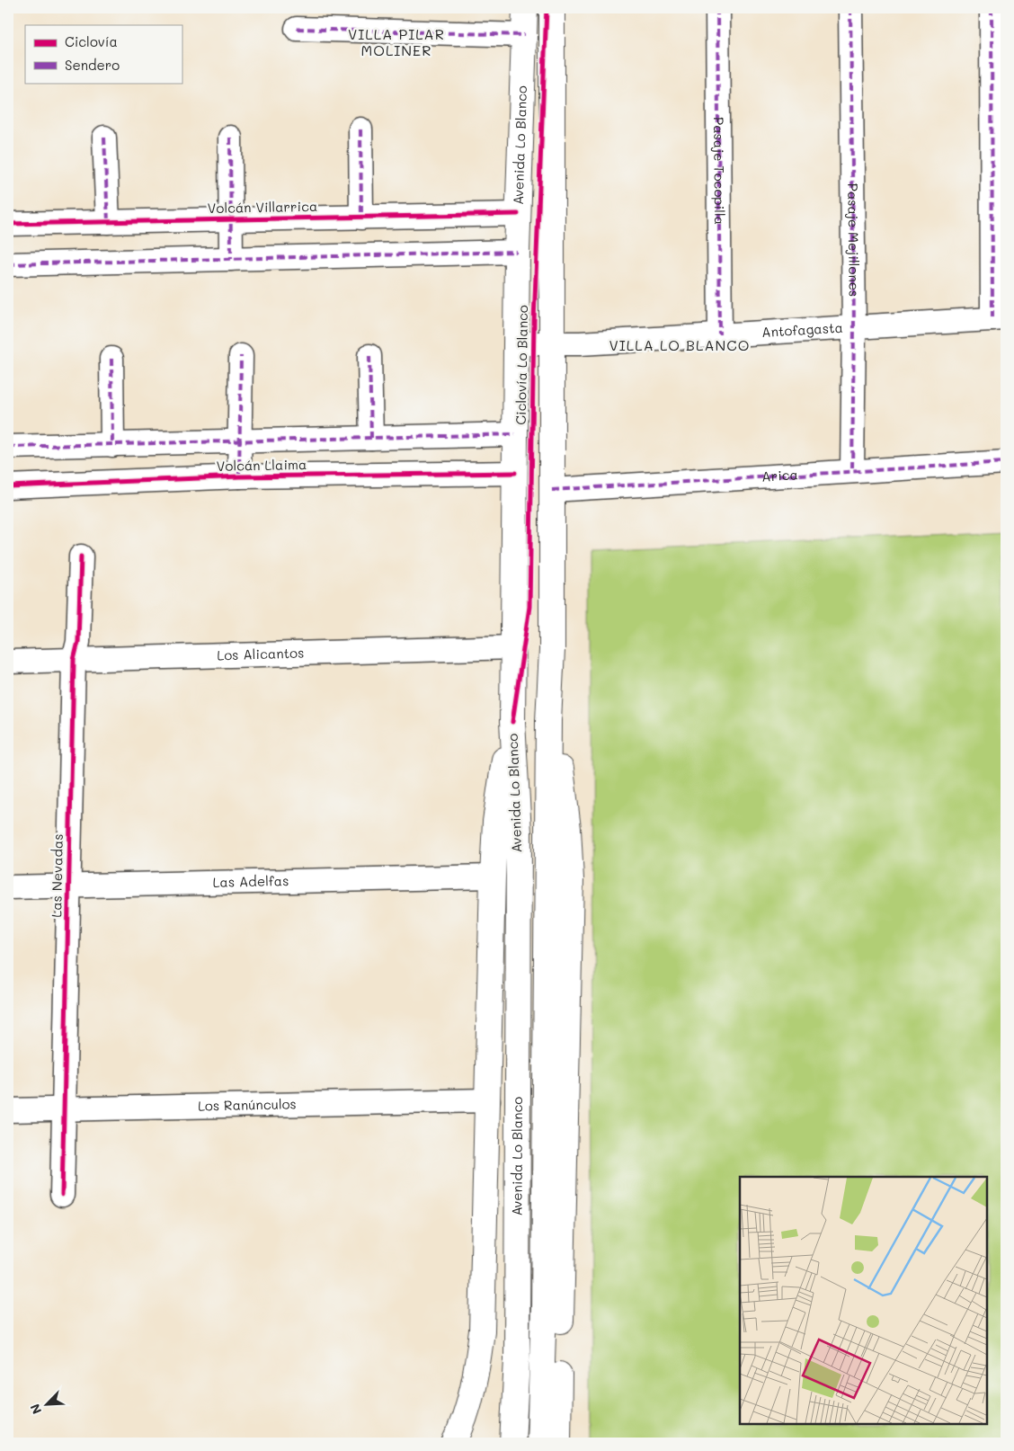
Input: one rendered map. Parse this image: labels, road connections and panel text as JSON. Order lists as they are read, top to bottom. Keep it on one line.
{"streets":{"main road":["Avenida Lo Blanco"],"street":["Pasaje Tocopilla","Volcán Villarrica","Pasaje Mejillones","Antofagasta","Volcán Llaima","Arica","Los Alicantos","Las Nevadas","Las Adelfas","Los Ranúnculos"],"cycle path":["Ciclovía Lo Blanco"]},"crossings":[["Avenida Lo Blanco","Volcán Villarrica"],["Avenida Lo Blanco","Antofagasta"],["Avenida Lo Blanco","Volcán Llaima"],["Avenida Lo Blanco","Arica"],["Avenida Lo Blanco","Los Alicantos"],["Pasaje Tocopilla","Antofagasta"],["Pasaje Mejillones","Antofagasta"],["Pasaje Mejillones","Arica"],["Los Alicantos","Las Nevadas"],["Las Nevadas","Las Adelfas"],["Las Nevadas","Los Ranúnculos"]],"districts":["VILLA PILAR MOLINER","VILLA LO BLANCO"],"legend":["Ciclovía","Sendero"],"north":"bottom left"}
